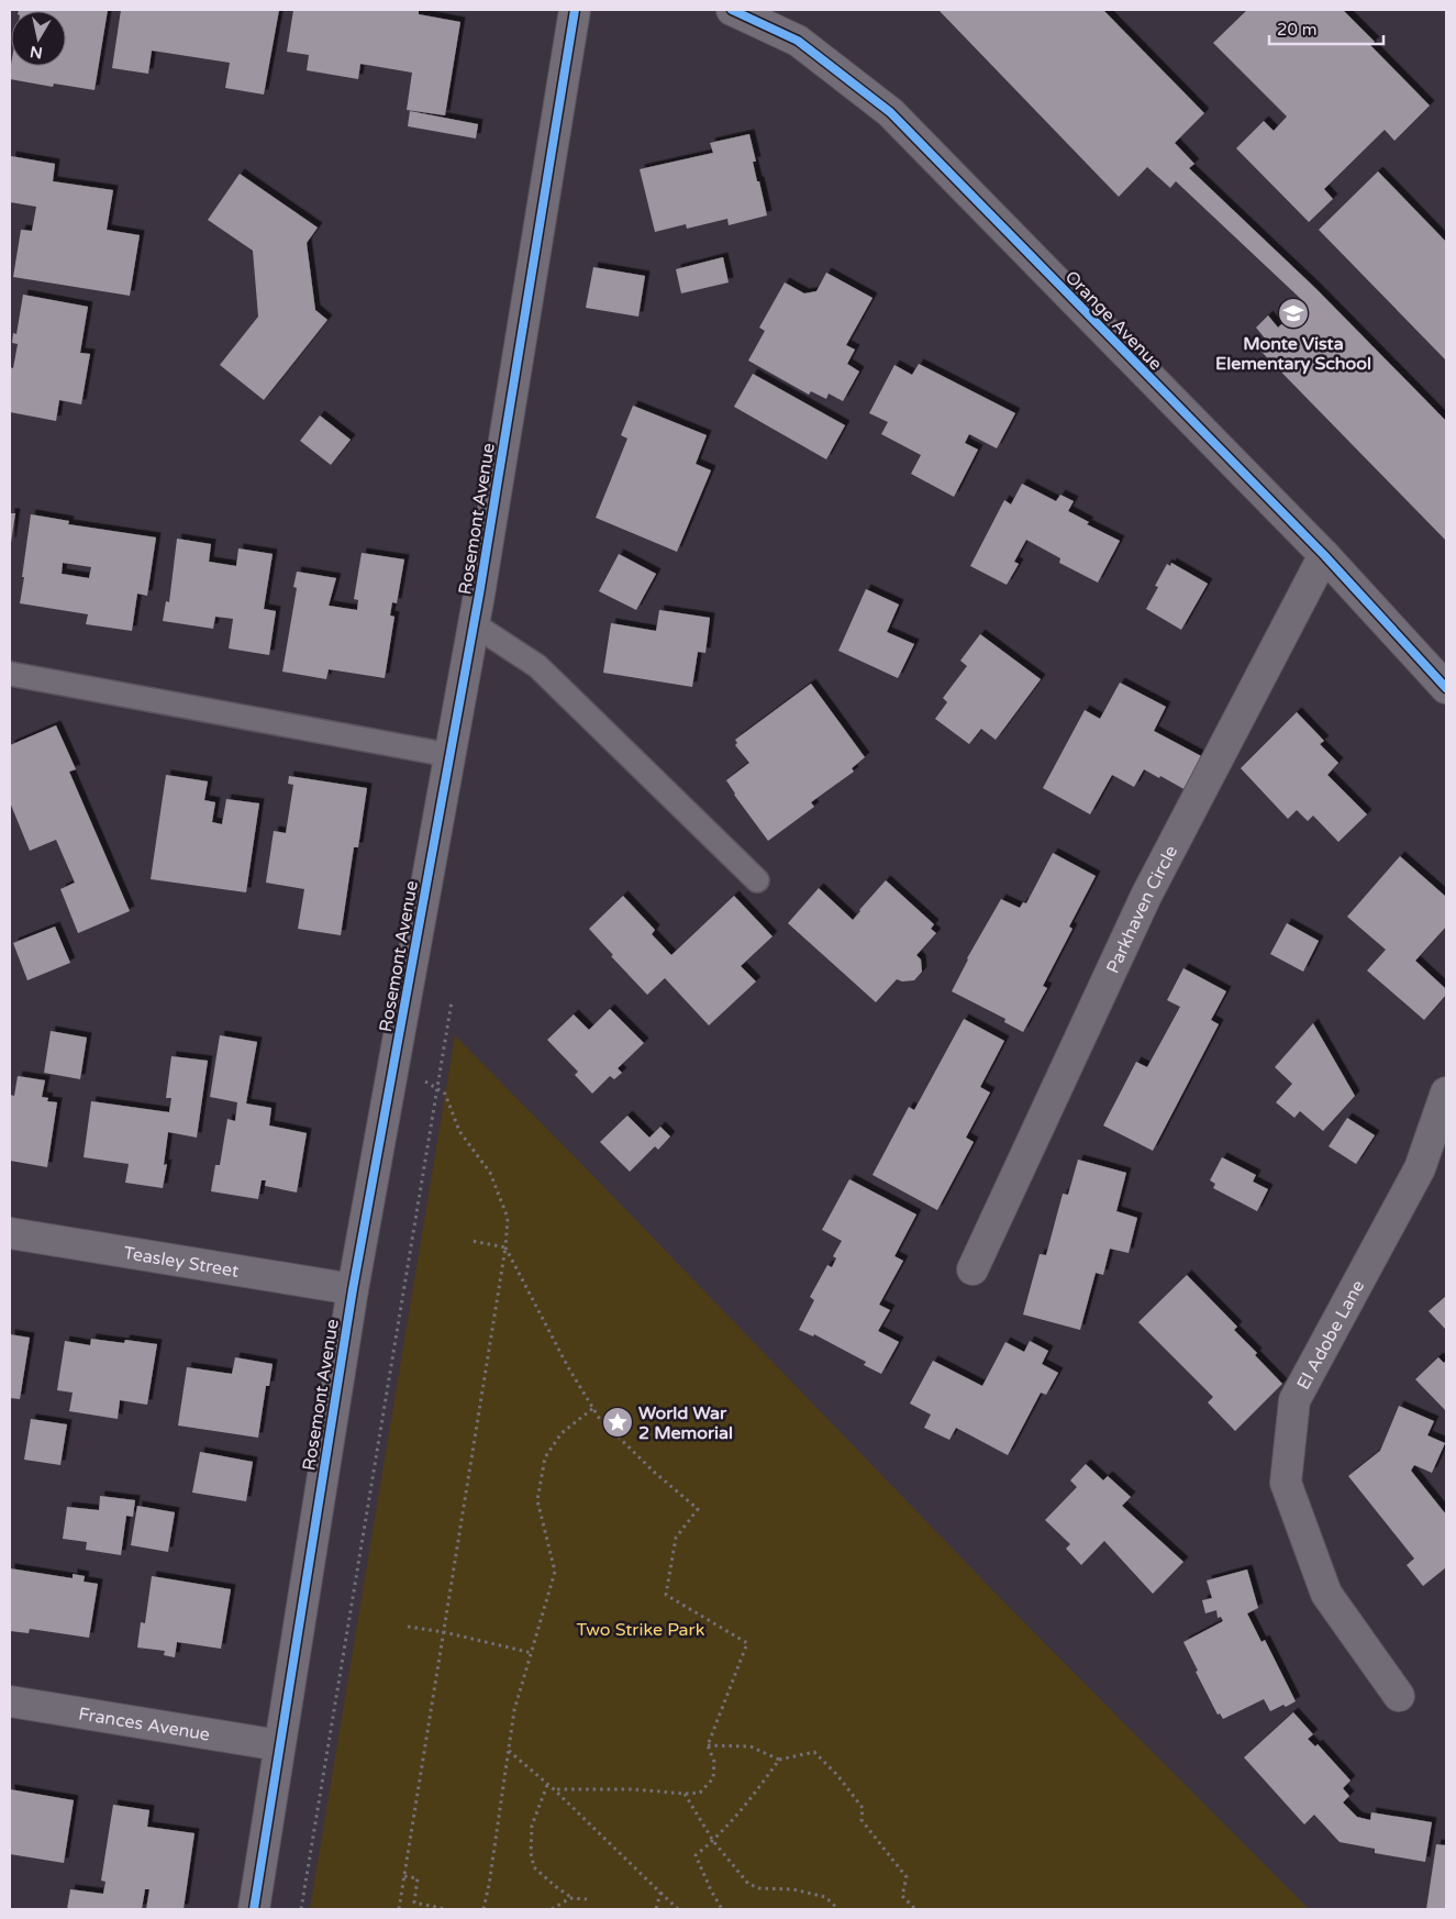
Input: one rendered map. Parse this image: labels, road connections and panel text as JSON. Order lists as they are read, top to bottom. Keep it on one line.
{"streets":{"street":["Orange Avenue","Rosemont Avenue","Parkhaven Circle","Teasley Street","El Adobe Lane","Frances Avenue"]},"crossings":[["Orange Avenue","Parkhaven Circle"],["Rosemont Avenue","Teasley Street"],["Rosemont Avenue","Frances Avenue"]],"parks":["Two Strike Park"],"places":{"school or university":["Monte Vista Elementary School"],"place":["World War 2 Memorial"]},"scale_bar":"20 m","north":"bottom"}
